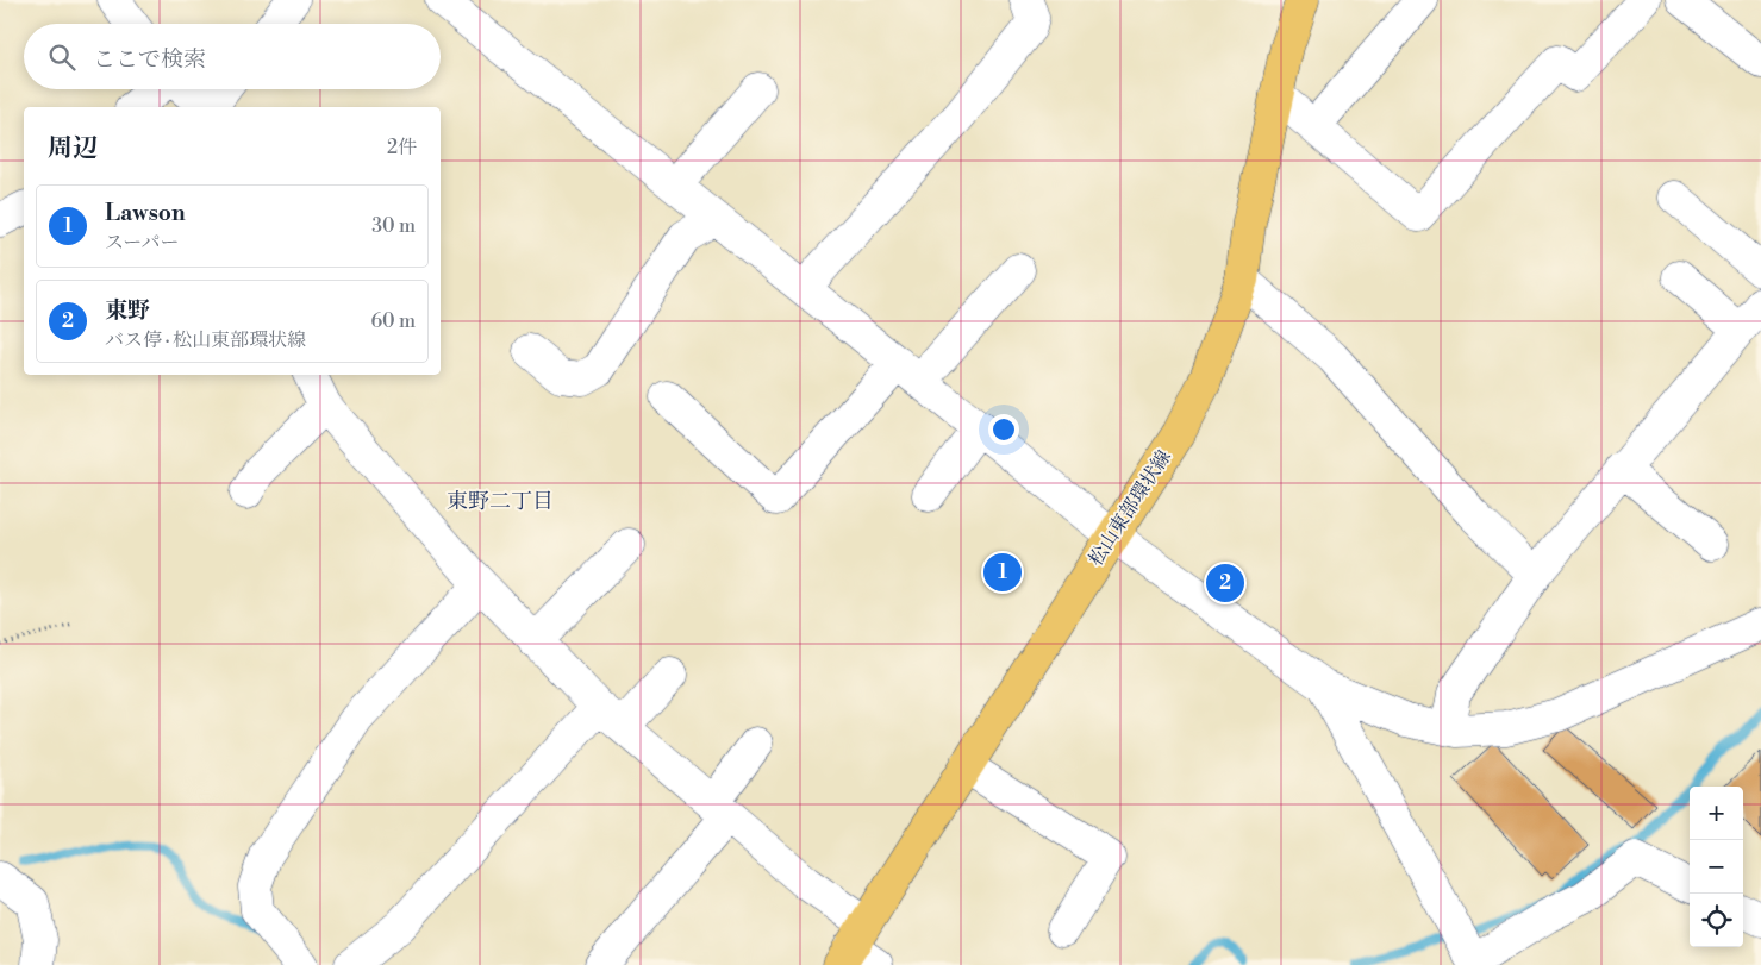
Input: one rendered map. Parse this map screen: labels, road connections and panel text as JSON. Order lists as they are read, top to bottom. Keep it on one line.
{"streets":{"main road":["松山東部環状線"]},"districts":["東野二丁目"],"page":{"search":"ここで検索","heading":["周辺","2件"],"list":[{"mark":"1","name":"Lawson","note":"スーパー","value":"30 m"},{"mark":"2","name":"東野","note":"バス停 · 松山東部環状線","value":"60 m"}],"pins":["1","2"],"map_buttons":["+","−"]}}
